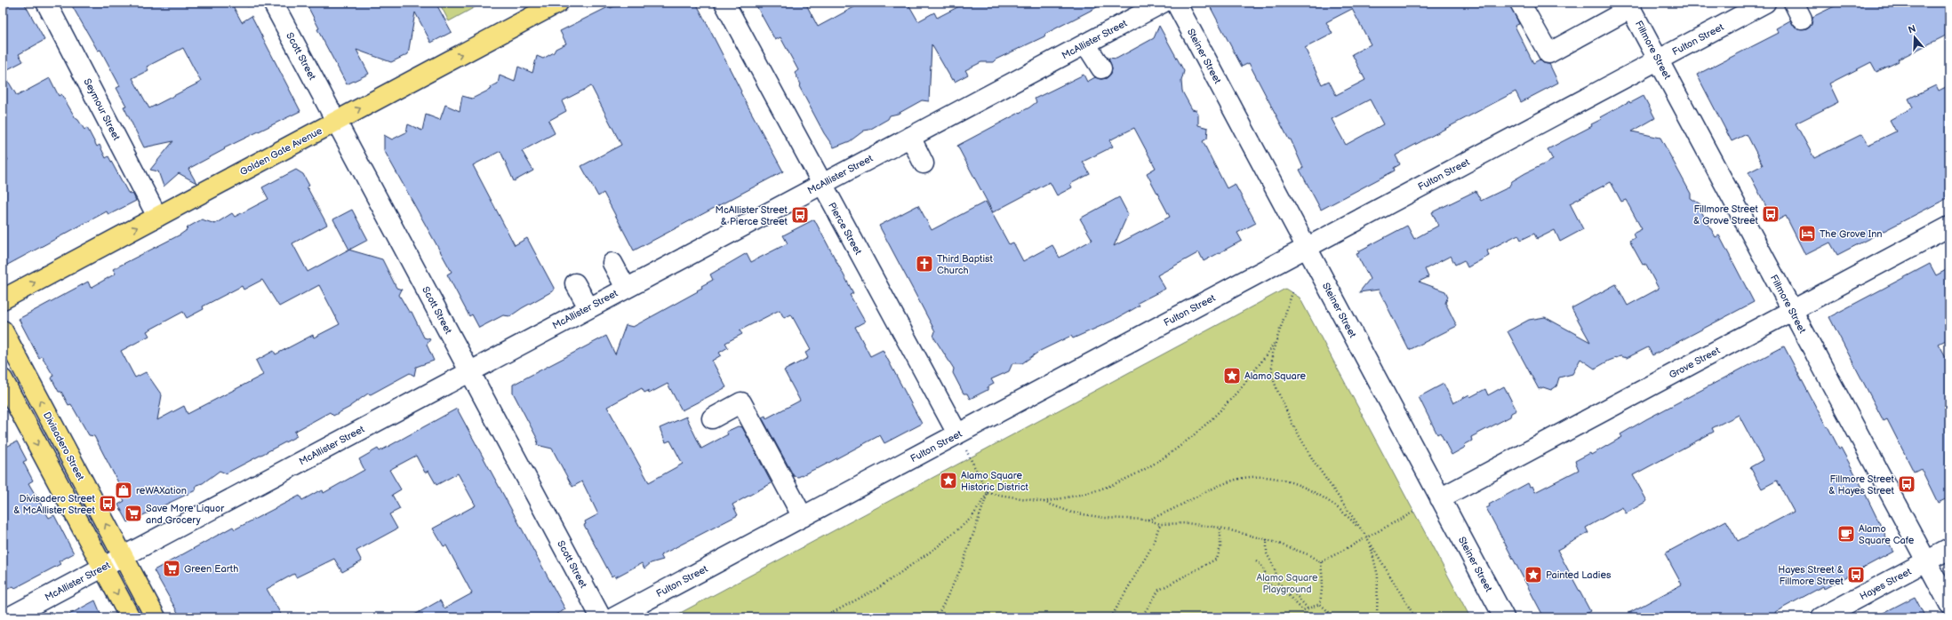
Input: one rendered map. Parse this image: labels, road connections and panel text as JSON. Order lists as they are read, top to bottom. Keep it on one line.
{"streets":{"main road":["Golden Gate Avenue","Divisadero Street"],"street":["McAllister Street","Fulton Street","Fillmore Street","Scott Street","Steiner Street","Seymour Street","Pierce Street","Grove Street","Hayes Street"]},"crossings":[["McAllister Street","Scott Street"],["McAllister Street","Pierce Street"],["McAllister Street","Divisadero Street"],["Fulton Street","Fillmore Street"],["Fulton Street","Steiner Street"],["Fulton Street","Pierce Street"],["Fillmore Street","Grove Street"],["Fillmore Street","Hayes Street"],["Scott Street","Golden Gate Avenue"],["Steiner Street","Grove Street"],["Seymour Street","Golden Gate Avenue"]],"one_way":["Golden Gate Avenue"],"parks":["Alamo Square Playground"],"places":{"bus stop":["Fillmore Street & Grove Street","McAllister Street & Pierce Street","Fillmore Street & Hayes Street","Divisadero Street & McAllister Street","Hayes Street & Fillmore Street"],"hotel":["The Grove Inn"],"church":["Third Baptist Church"],"place":["Alamo Square","Alamo Square Historic District","Painted Ladies"],"shop":["reWAXation"],"supermarket":["Save More Liquor and Grocery","Green Earth"],"cafe":["Alamo Square Cafe"]},"north":"top"}
